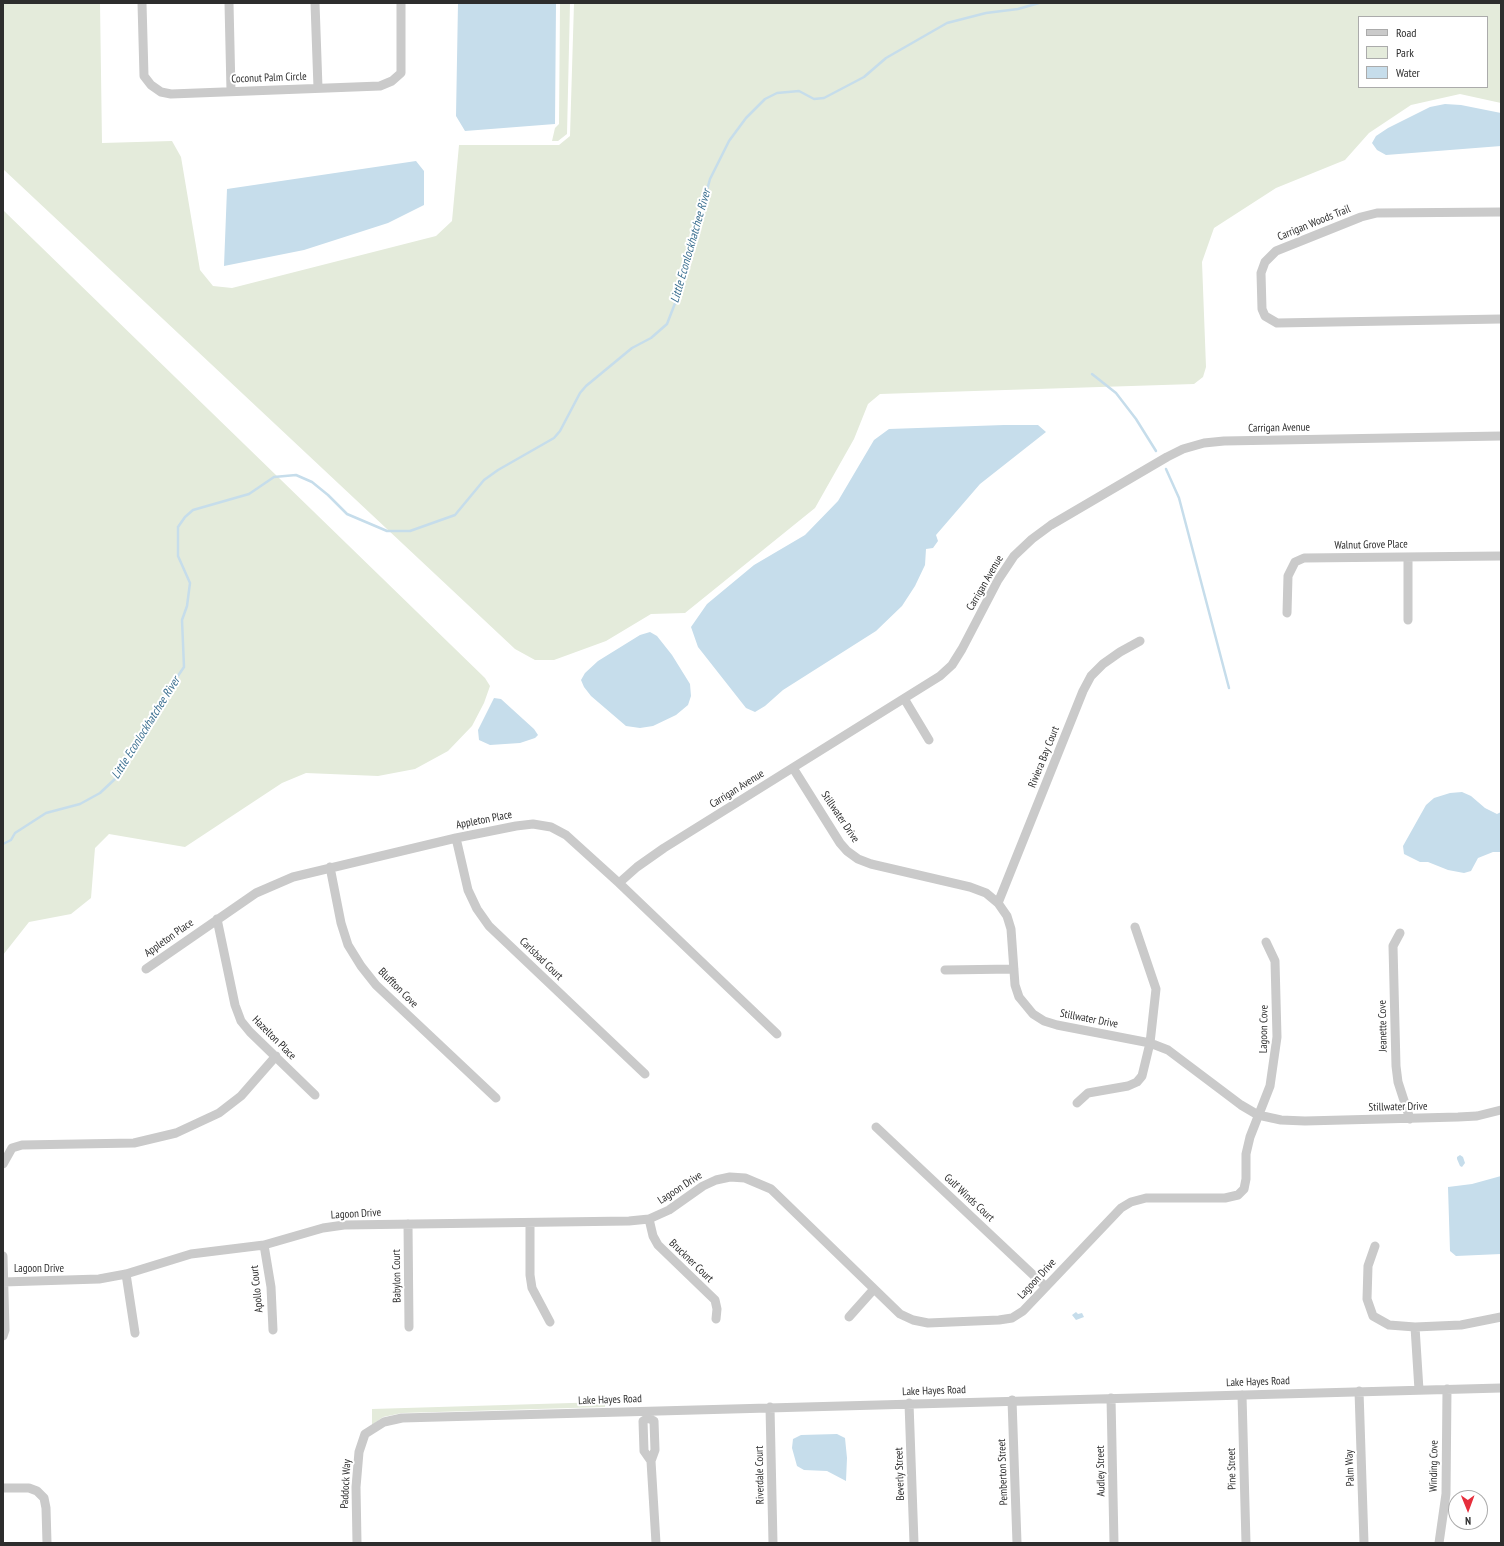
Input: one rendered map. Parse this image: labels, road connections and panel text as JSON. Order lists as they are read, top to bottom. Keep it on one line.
{"streets":{"street":["Coconut Palm Circle","Carrigan Woods Trail","Carrigan Avenue","Walnut Grove Place","Riviera Bay Court","Stillwater Drive","Appleton Place","Carlsbad Court","Bluffton Cove","Jeanette Cove","Lagoon Cove","Hazelton Place","Lagoon Drive","Gulf Winds Court","Bruckner Court","Babylon Court","Apollo Court","Lake Hayes Road","Winding Cove","Palm Way","Pine Street","Audley Street","Pemberton Street","Beverly Street","Riverdale Court","Paddock Way"]},"crossings":[["Carrigan Avenue","Stillwater Drive"],["Carrigan Avenue","Appleton Place"],["Riviera Bay Court","Stillwater Drive"],["Stillwater Drive","Jeanette Cove"],["Stillwater Drive","Lagoon Cove"],["Stillwater Drive","Lagoon Drive"],["Appleton Place","Carlsbad Court"],["Appleton Place","Bluffton Cove"],["Appleton Place","Hazelton Place"],["Lagoon Cove","Lagoon Drive"],["Lagoon Drive","Gulf Winds Court"],["Lagoon Drive","Bruckner Court"],["Lagoon Drive","Babylon Court"],["Lagoon Drive","Apollo Court"],["Lake Hayes Road","Winding Cove"],["Lake Hayes Road","Palm Way"],["Lake Hayes Road","Pine Street"],["Lake Hayes Road","Audley Street"],["Lake Hayes Road","Pemberton Street"],["Lake Hayes Road","Beverly Street"],["Lake Hayes Road","Riverdale Court"],["Lake Hayes Road","Paddock Way"]],"water":["Little Econlockhatchee River"],"legend":["Road","Park","Water"],"north":"bottom"}
